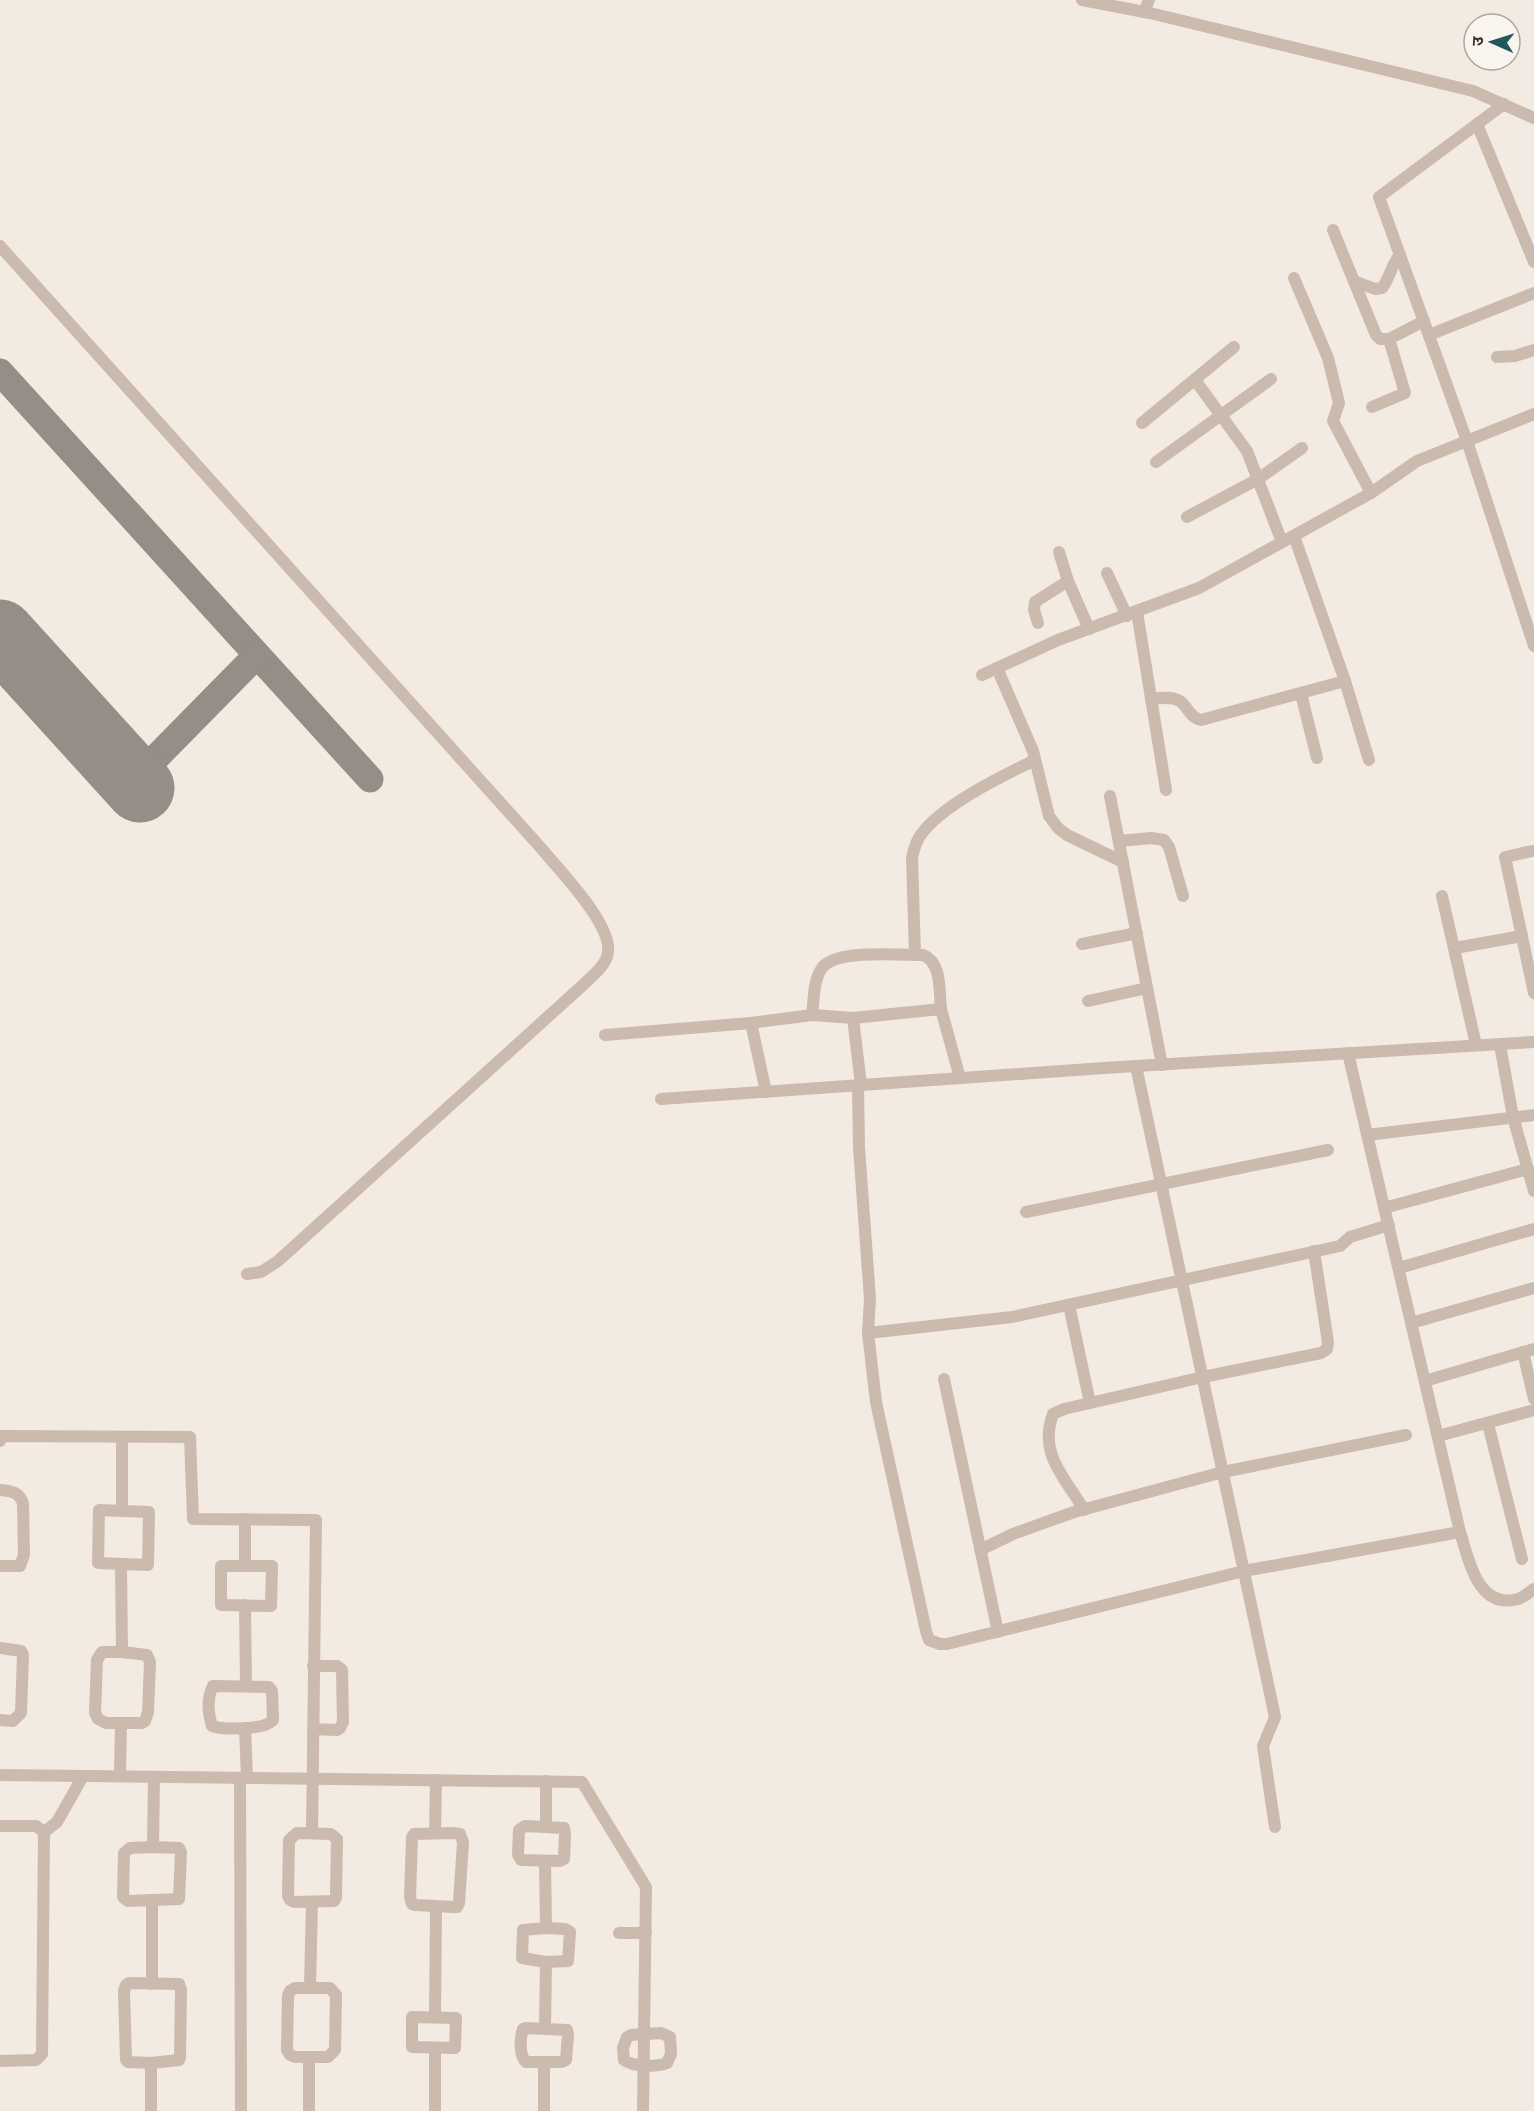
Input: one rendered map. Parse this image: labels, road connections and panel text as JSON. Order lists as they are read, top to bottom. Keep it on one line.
{"north":"left"}
